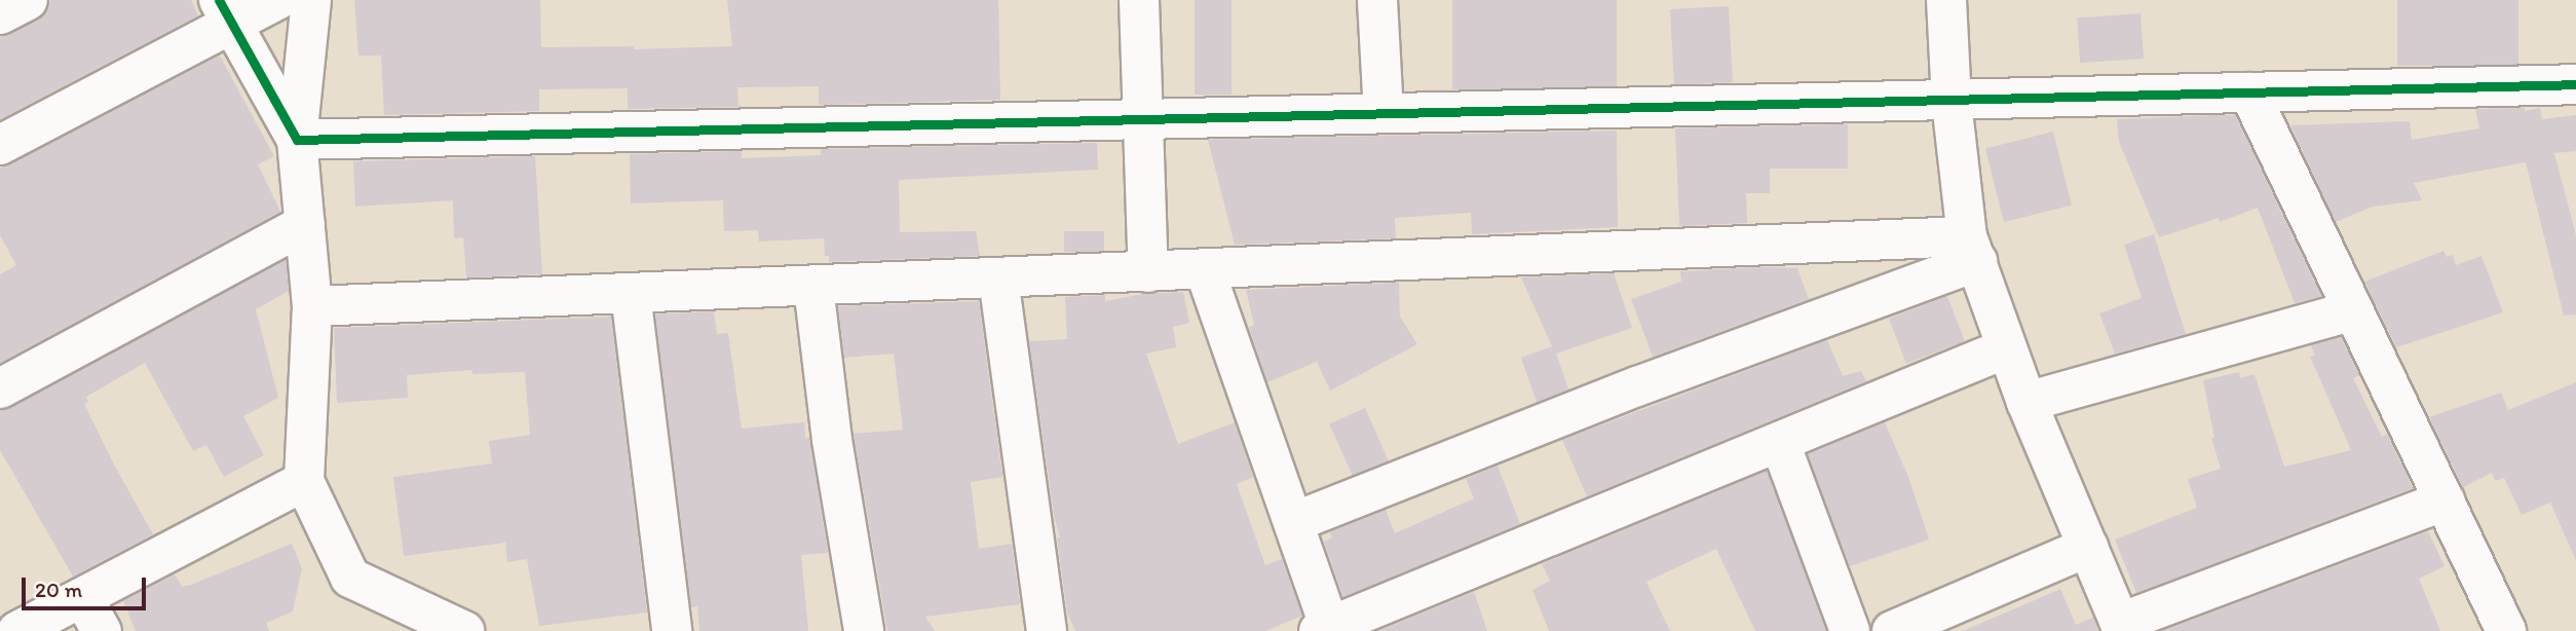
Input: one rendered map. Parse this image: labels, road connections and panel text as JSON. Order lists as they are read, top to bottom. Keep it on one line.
{"scale_bar":"20 m"}
